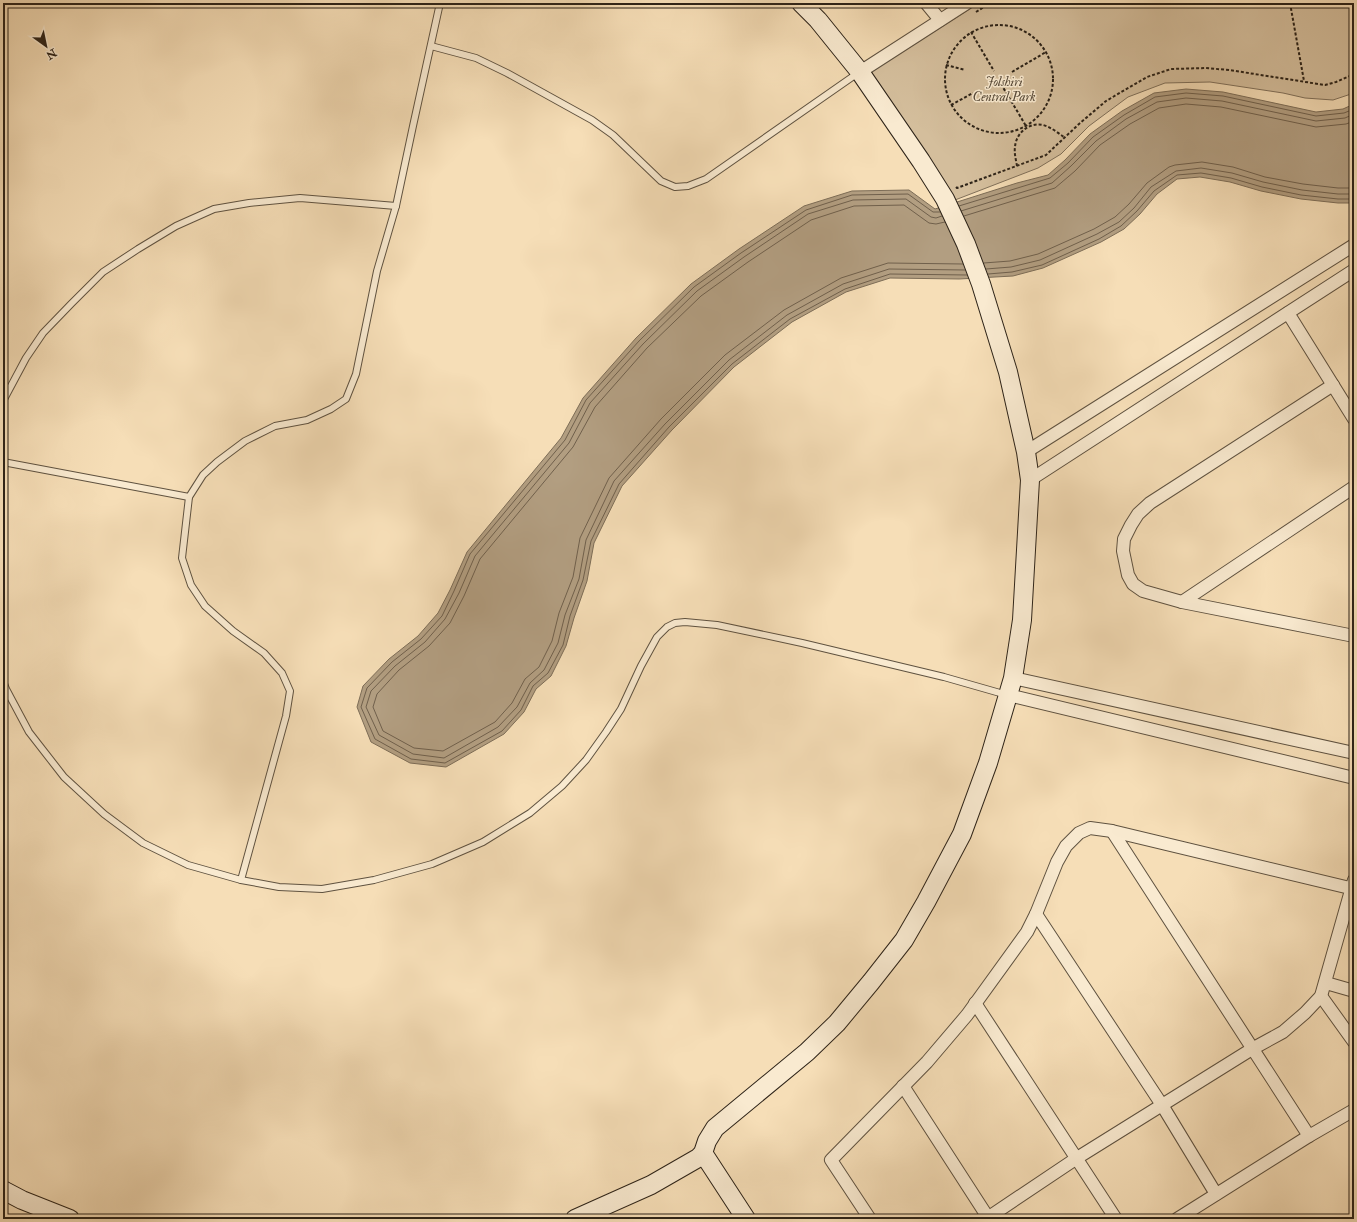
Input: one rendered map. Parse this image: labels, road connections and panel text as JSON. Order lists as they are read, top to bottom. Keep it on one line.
{"parks":["Jolshiri Central Park"],"north":"bottom right"}
